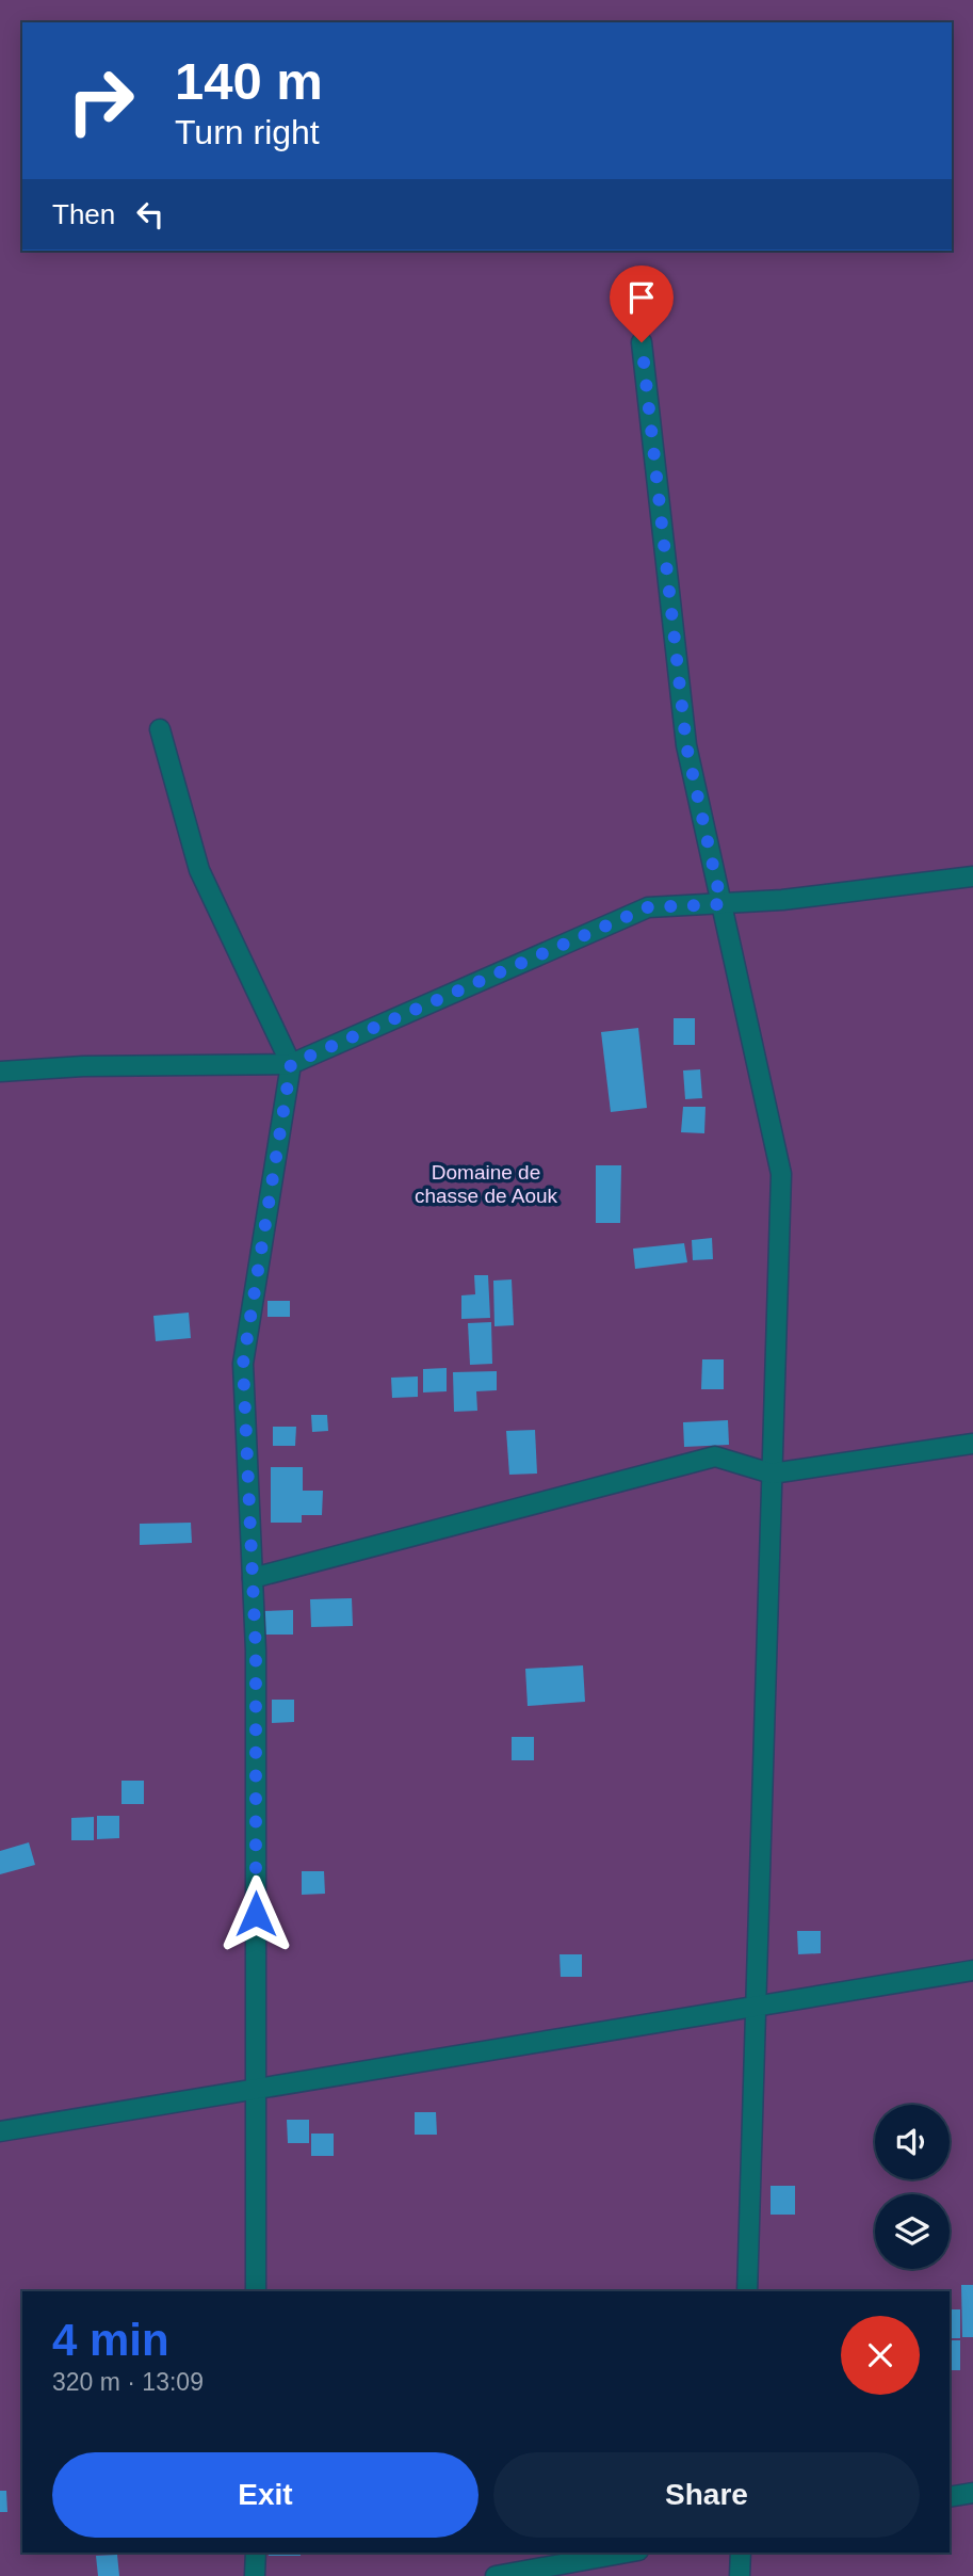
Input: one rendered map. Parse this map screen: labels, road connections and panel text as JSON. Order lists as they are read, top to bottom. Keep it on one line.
{"parks":["Domaine de chasse de Aouk"],"page":{"turn":["140 m","Turn right"],"then":"Then","heading":["4 min","320 m · 13:09"],"buttons":["Exit","Share"]}}
